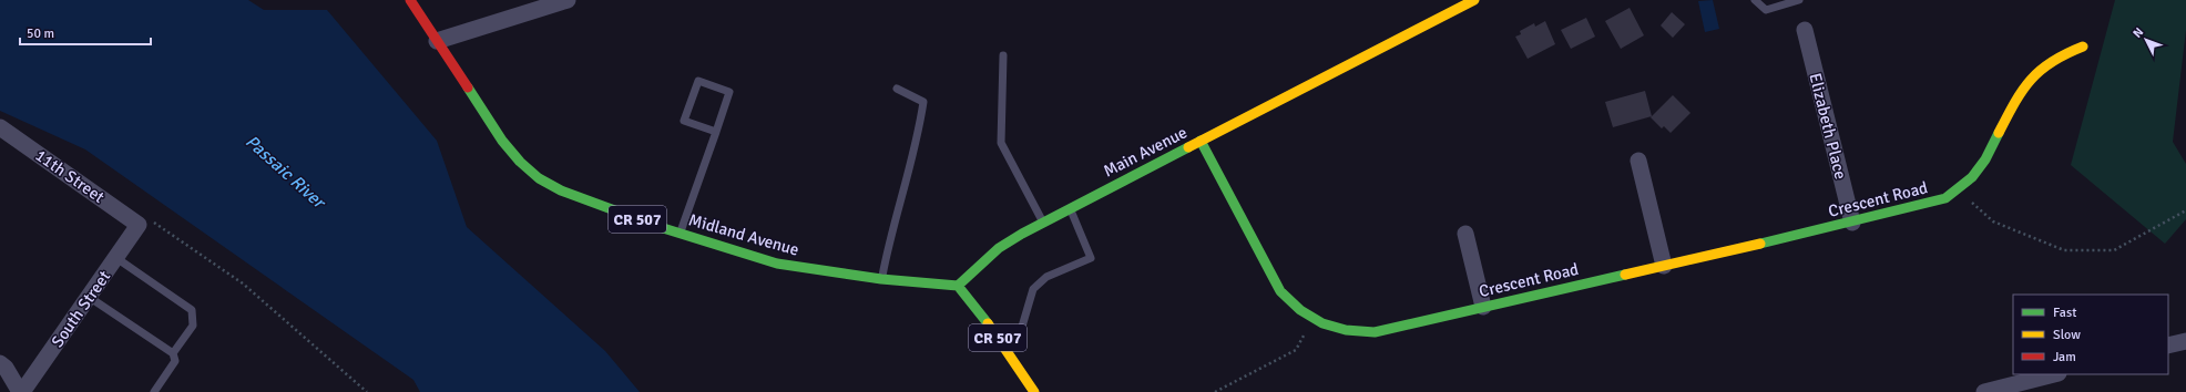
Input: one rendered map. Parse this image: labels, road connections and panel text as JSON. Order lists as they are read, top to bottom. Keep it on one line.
{"streets":{"street":["Elizabeth Place","Main Avenue","11th Street","Crescent Road","CR 507","Midland Avenue","South Street"]},"crossings":[["Elizabeth Place","Crescent Road"],["Main Avenue","Crescent Road"],["Main Avenue","CR 507"],["Main Avenue","Midland Avenue"],["11th Street","South Street"],["CR 507","Midland Avenue"]],"water":["Passaic River"],"legend":["Fast","Slow","Jam"],"scale_bar":"50 m","north":"top left"}
